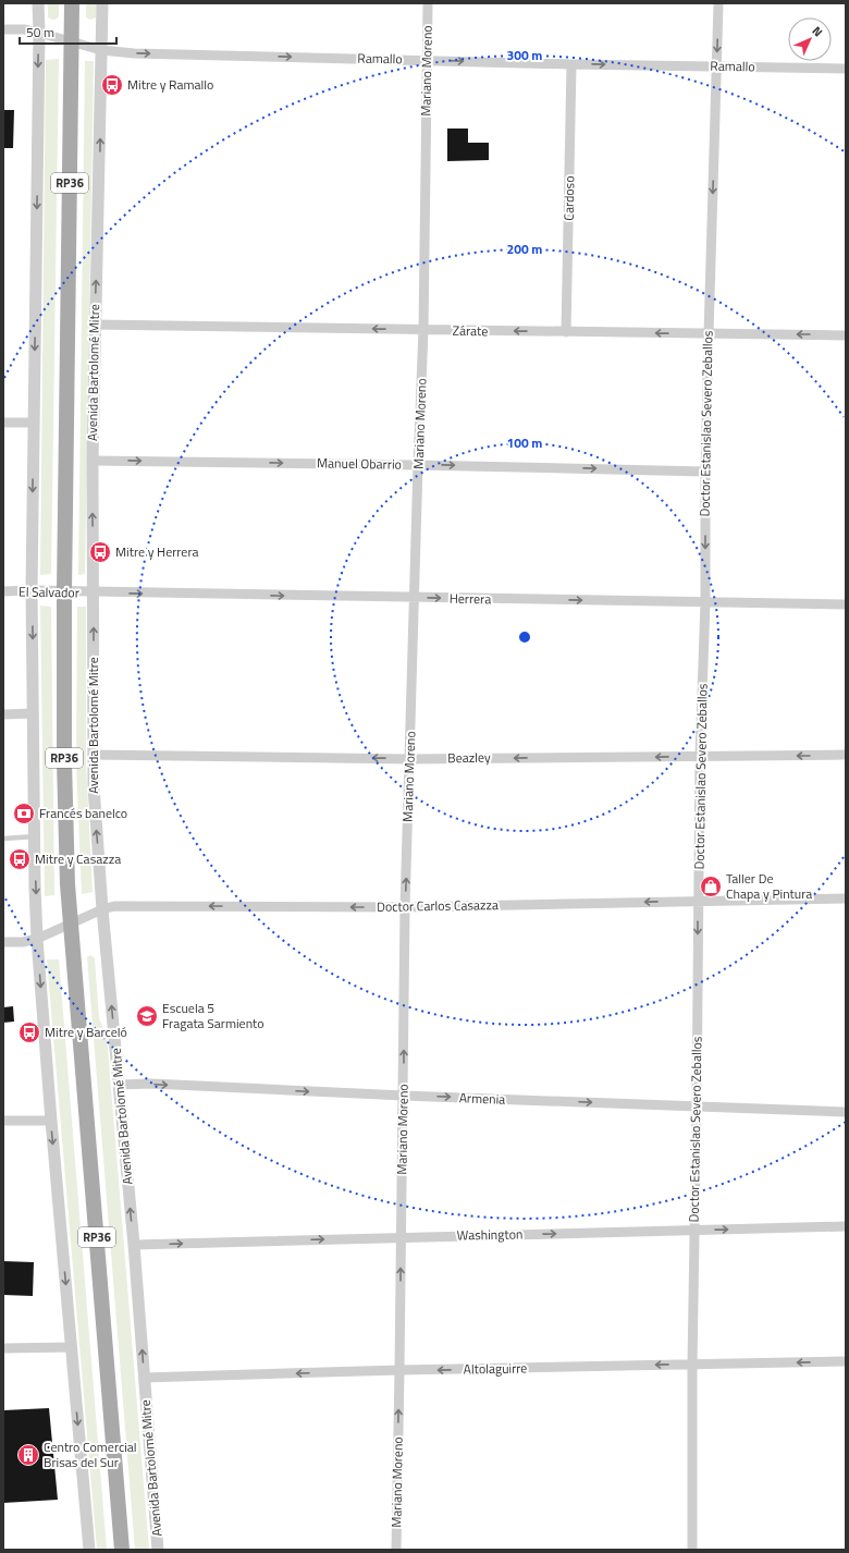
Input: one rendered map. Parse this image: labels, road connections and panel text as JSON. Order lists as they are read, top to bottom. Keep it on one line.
{"streets":{"main road":["RP36","Avenida Bartolomé Mitre"],"street":["Ramallo","Mariano Moreno","Cardoso","Zárate","Doctor Estanislao Severo Zeballos","Manuel Obarrio","El Salvador","Herrera","Beazley","Doctor Carlos Casazza","Armenia","Washington","Altolaguirre"]},"crossings":[["Ramallo","Mariano Moreno"],["Ramallo","Cardoso"],["Ramallo","Avenida Bartolomé Mitre"],["Ramallo","Doctor Estanislao Severo Zeballos"],["Mariano Moreno","Zárate"],["Mariano Moreno","Manuel Obarrio"],["Mariano Moreno","Herrera"],["Mariano Moreno","Beazley"],["Mariano Moreno","Doctor Carlos Casazza"],["Mariano Moreno","Armenia"],["Mariano Moreno","Washington"],["Mariano Moreno","Altolaguirre"],["Cardoso","Zárate"],["Zárate","Avenida Bartolomé Mitre"],["Zárate","Doctor Estanislao Severo Zeballos"],["Avenida Bartolomé Mitre","Manuel Obarrio"],["Avenida Bartolomé Mitre","El Salvador"],["Avenida Bartolomé Mitre","Herrera"],["Avenida Bartolomé Mitre","Beazley"],["Avenida Bartolomé Mitre","Doctor Carlos Casazza"],["Avenida Bartolomé Mitre","Armenia"],["Avenida Bartolomé Mitre","Washington"],["Avenida Bartolomé Mitre","Altolaguirre"],["Doctor Estanislao Severo Zeballos","Manuel Obarrio"],["Doctor Estanislao Severo Zeballos","Herrera"],["Doctor Estanislao Severo Zeballos","Beazley"],["Doctor Estanislao Severo Zeballos","Doctor Carlos Casazza"],["Doctor Estanislao Severo Zeballos","Armenia"],["Doctor Estanislao Severo Zeballos","Washington"],["Doctor Estanislao Severo Zeballos","Altolaguirre"],["El Salvador","Herrera"]],"one_way":["Ramallo","Mariano Moreno","Zárate","Doctor Estanislao Severo Zeballos","Manuel Obarrio","Herrera","Beazley","Doctor Carlos Casazza","Armenia","Washington","Altolaguirre"],"places":{"bus stop":["Mitre y Ramallo","Mitre y Herrera","Mitre y Casazza","Mitre y Barceló"],"bank":["Francés banelco"],"shop":["Taller De Chapa y Pintura"],"school or university":["Escuela 5 Fragata Sarmiento"],"building":["Centro Comercial Brisas del Sur"]},"scale_bar":"50 m","north":"top right","rings":["300 m","200 m","100 m"]}
